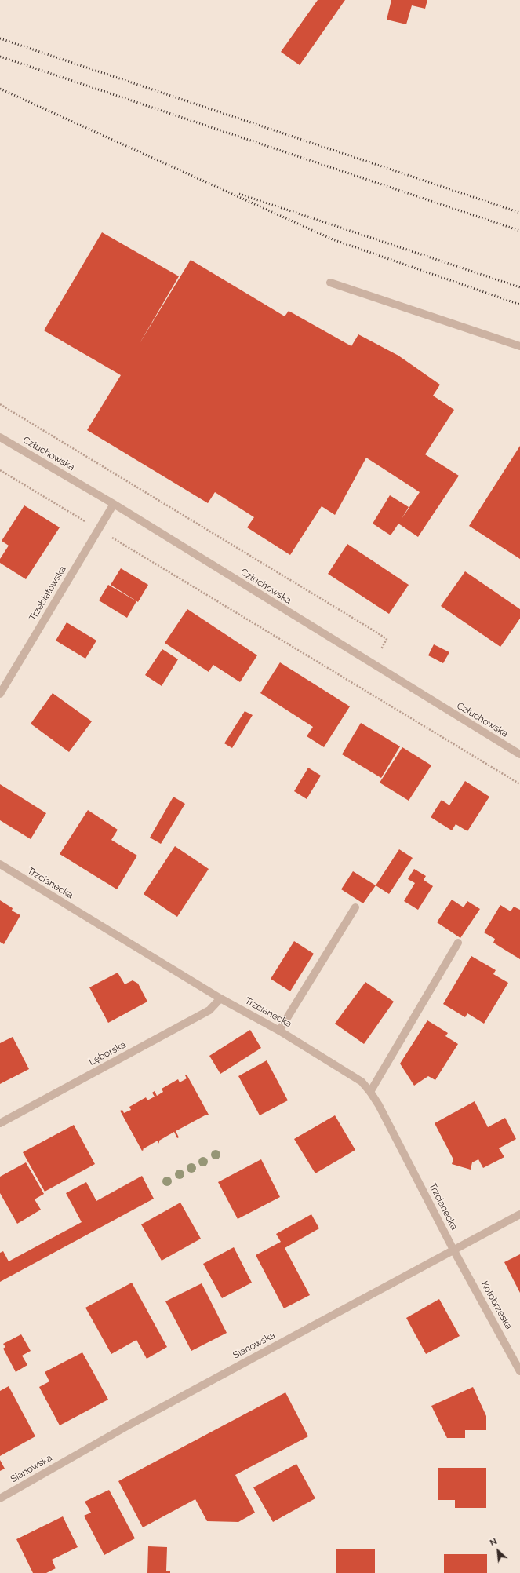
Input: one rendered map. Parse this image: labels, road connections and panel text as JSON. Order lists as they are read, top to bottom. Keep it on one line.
{"streets":{"street":["Człuchowska","Trzebiatowska","Trzcianecka","Lęborska","Kołobrzeska","Sianowska"]},"crossings":[["Człuchowska","Trzebiatowska"],["Trzcianecka","Lęborska"],["Trzcianecka","Kołobrzeska"],["Trzcianecka","Sianowska"],["Kołobrzeska","Sianowska"]],"north":"top left"}
